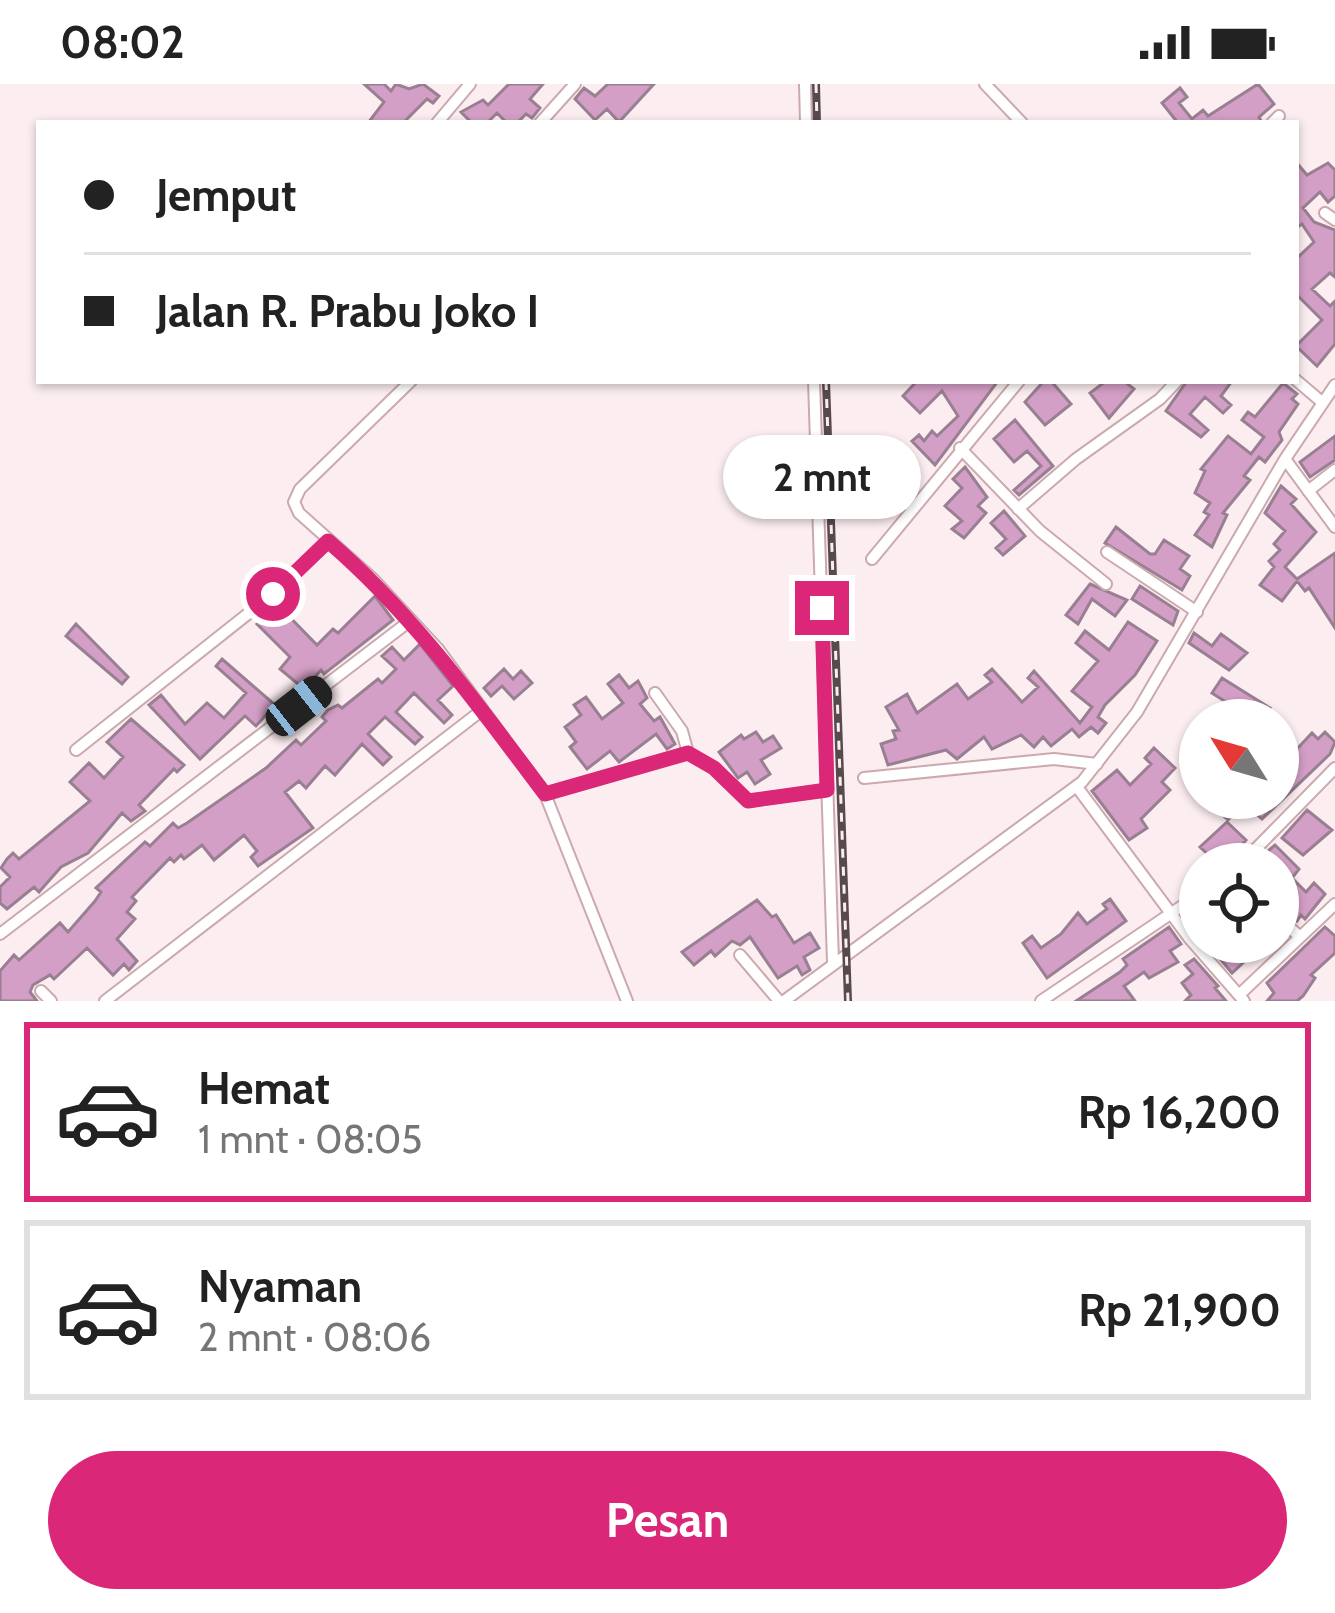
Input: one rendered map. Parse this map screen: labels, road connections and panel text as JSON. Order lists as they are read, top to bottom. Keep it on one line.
{"north":"top left","page":{"status":"08:02","banner":["Jemput","Jalan R. Prabu Joko I"],"bubble":"2 mnt","list":[{"name":"Hemat","note":"1 mnt · 08:05","value":"Rp 16,200"},{"name":"Nyaman","note":"2 mnt · 08:06","value":"Rp 21,900"}],"buttons":"Pesan"}}
